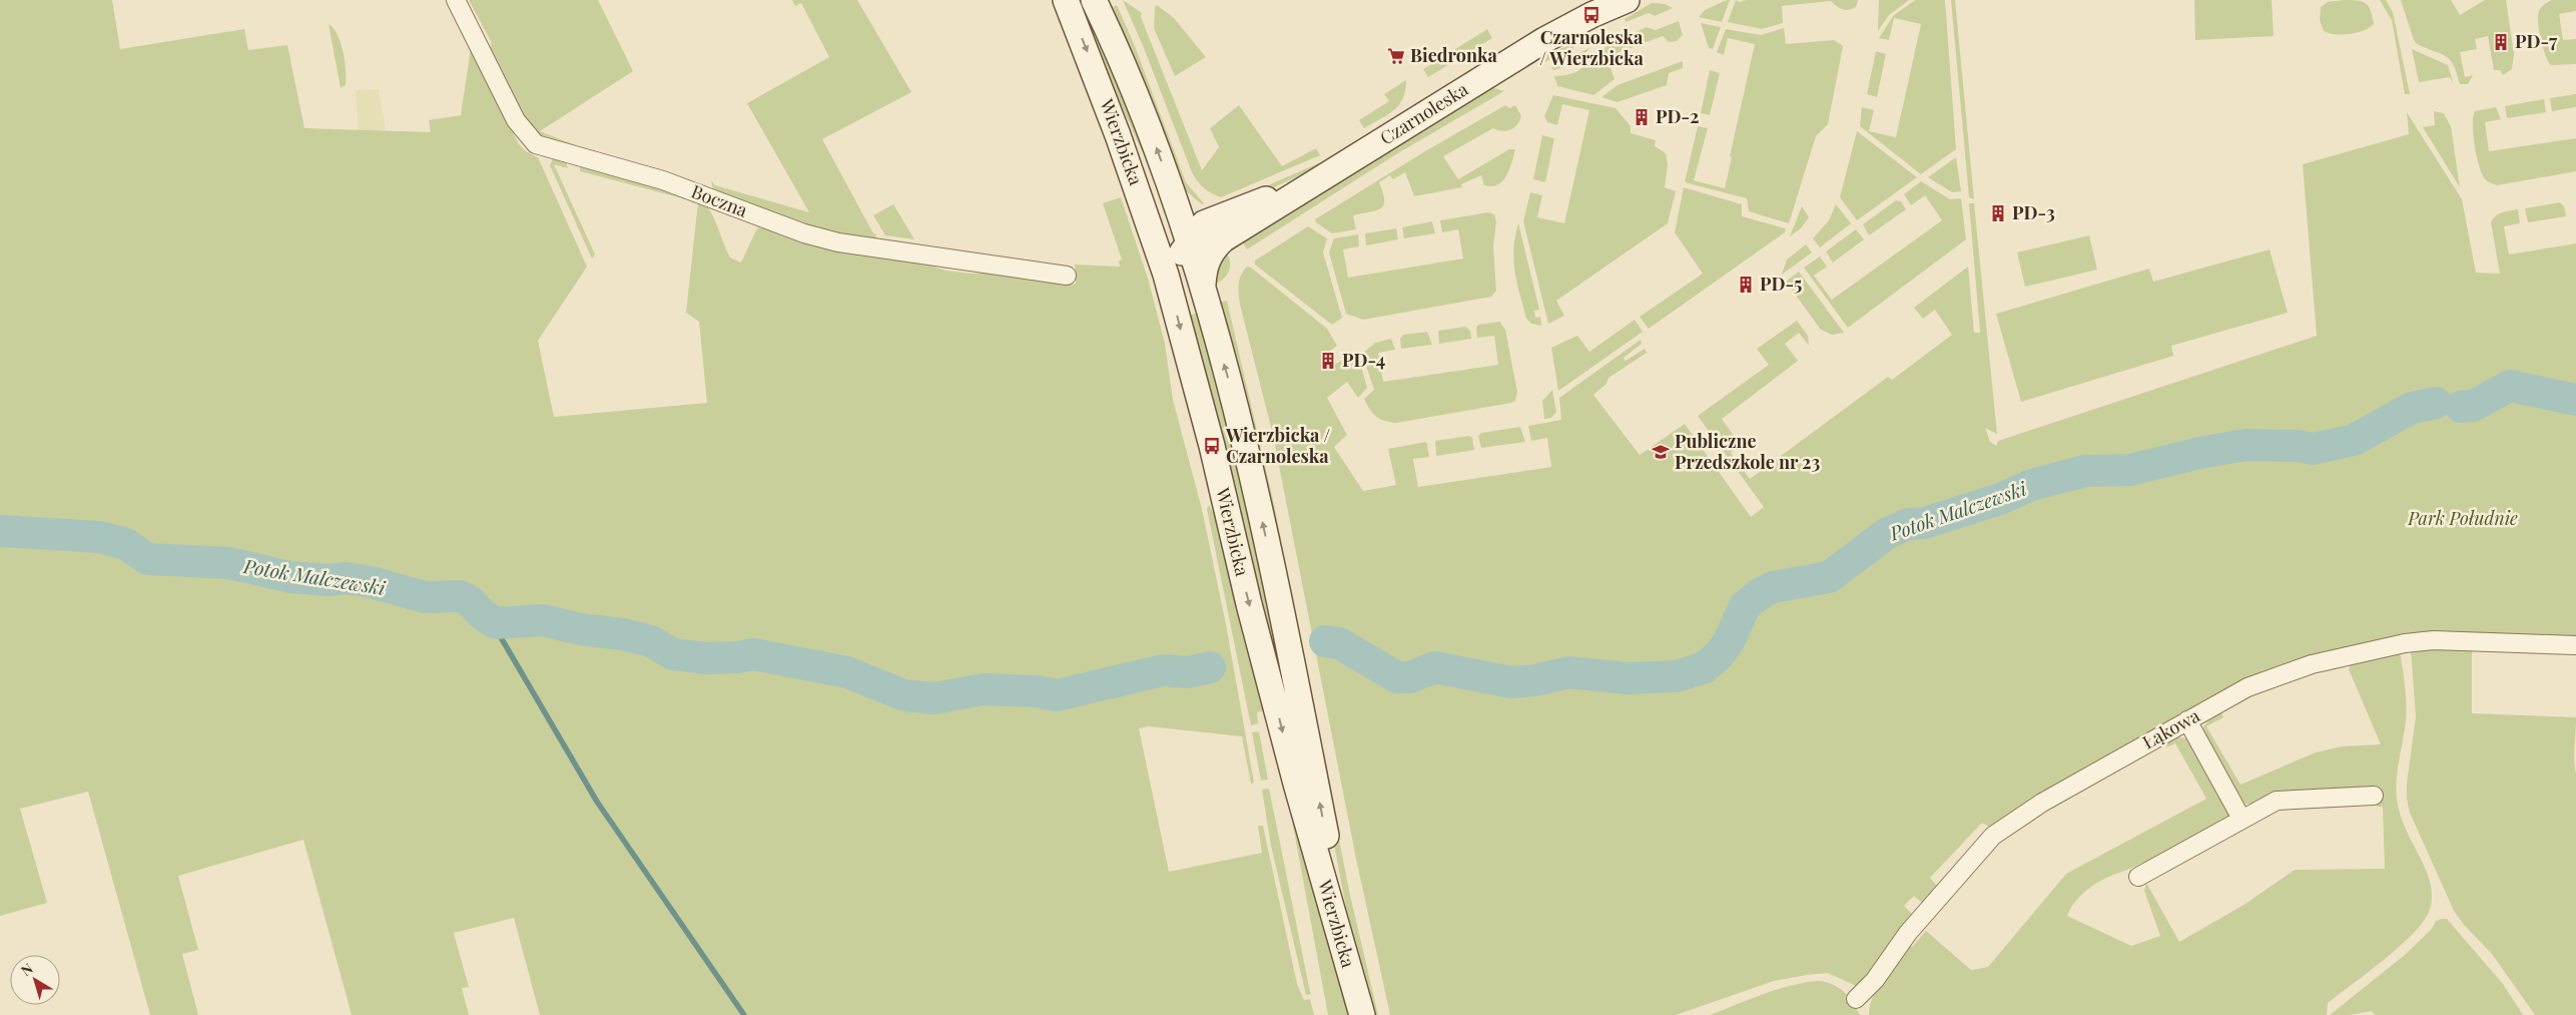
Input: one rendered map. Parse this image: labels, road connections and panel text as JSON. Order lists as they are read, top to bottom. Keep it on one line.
{"streets":{"street":["Czarnoleska","Wierzbicka","Boczna","Łąkowa"]},"crossings":[["Czarnoleska","Wierzbicka"]],"water":["Potok Malczewski"],"parks":["Park Południe"],"places":{"bus stop":["Czarnoleska / Wierzbicka","Wierzbicka / Czarnoleska"],"building":["PD-7","PD-2","PD-3","PD-5","PD-4"],"supermarket":["Biedronka"],"school or university":["Publiczne Przedszkole nr 23"]},"north":"top left"}
